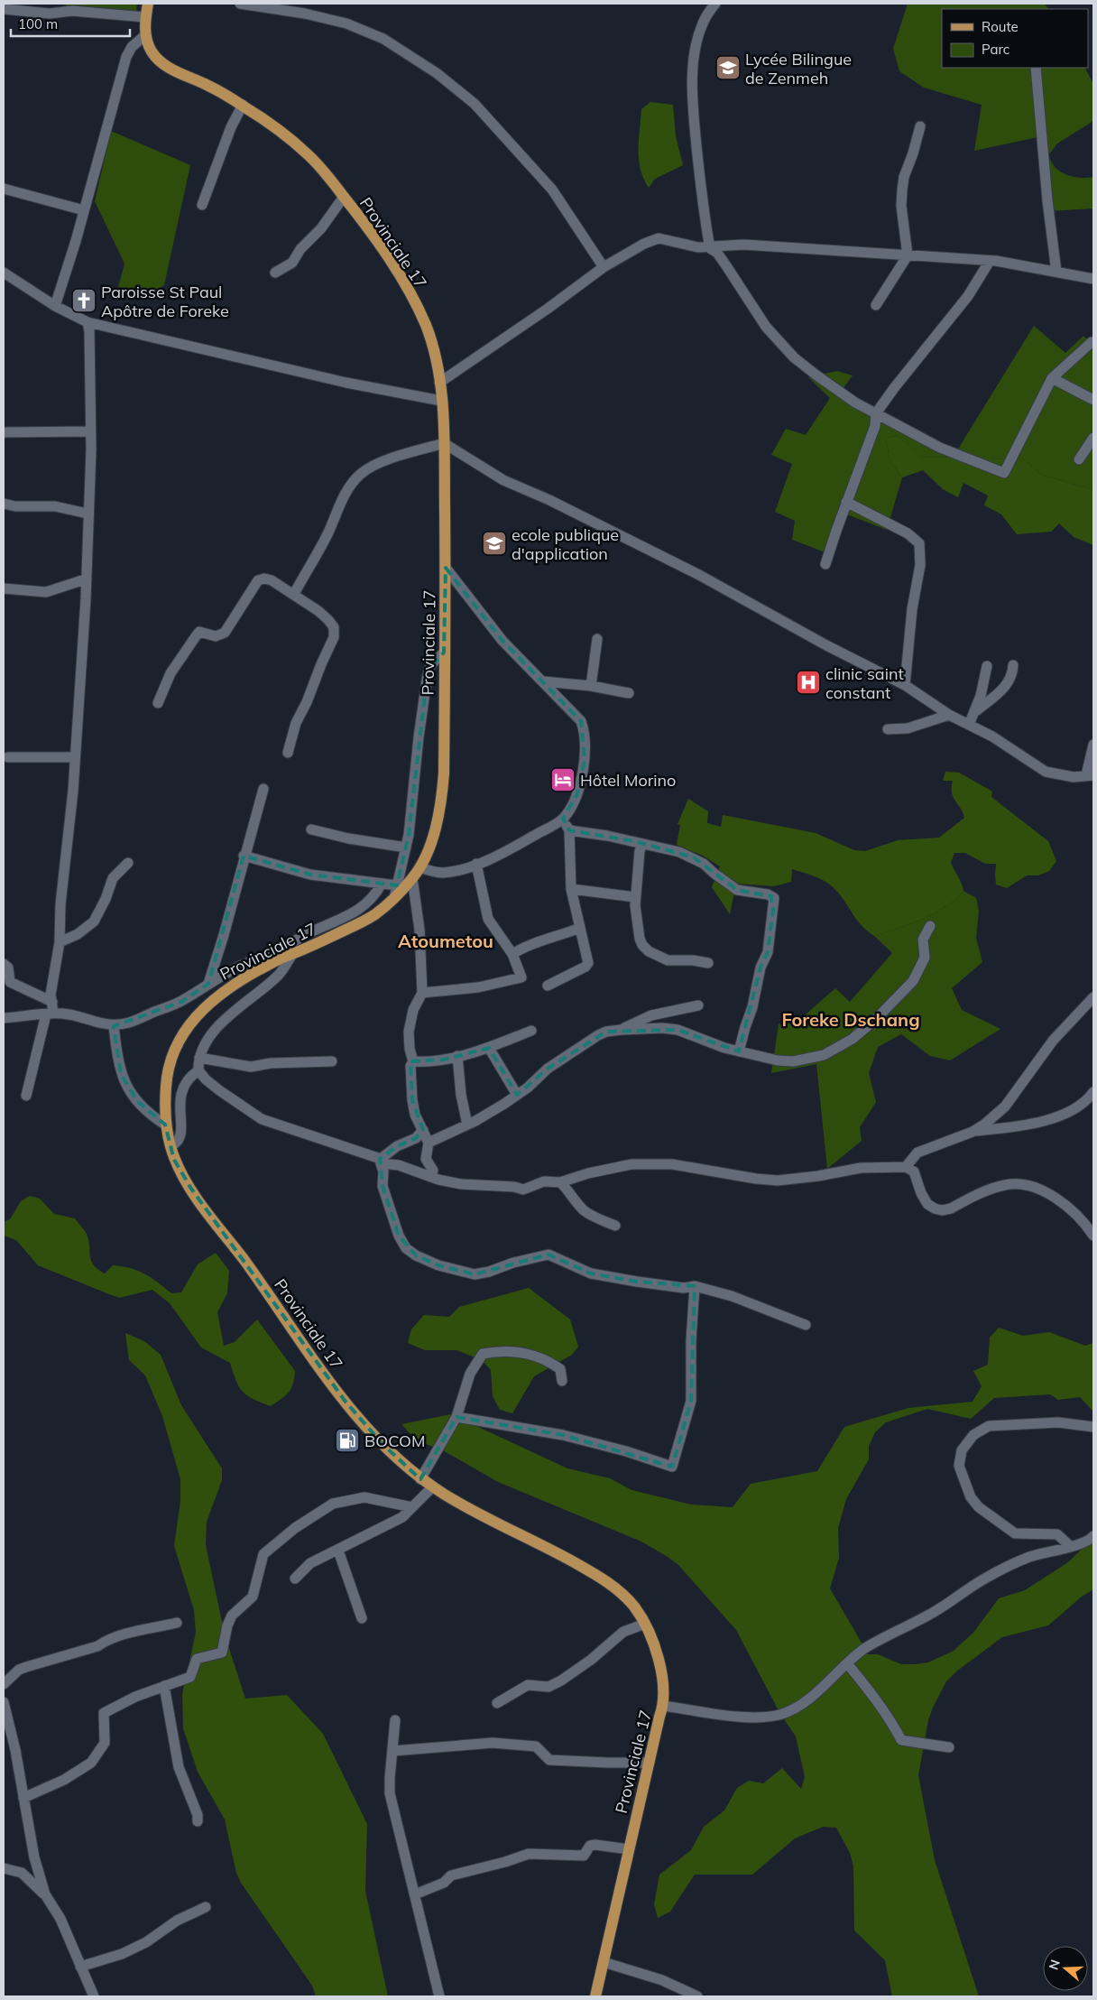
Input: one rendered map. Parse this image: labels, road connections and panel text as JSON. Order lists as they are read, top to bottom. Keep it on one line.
{"streets":{"main road":["Provinciale 17"]},"districts":["Atoumetou","Foreke Dschang"],"places":{"school or university":["Lycée Bilingue de Zenmeh","ecole publique d'application"],"church":["Paroisse St Paul Apôtre de Foreke"],"hospital":["clinic saint constant"],"hotel":["Hôtel Morino"],"fuel station":["BOCOM"]},"legend":["Route","Parc"],"scale_bar":"100 m","north":"left"}
